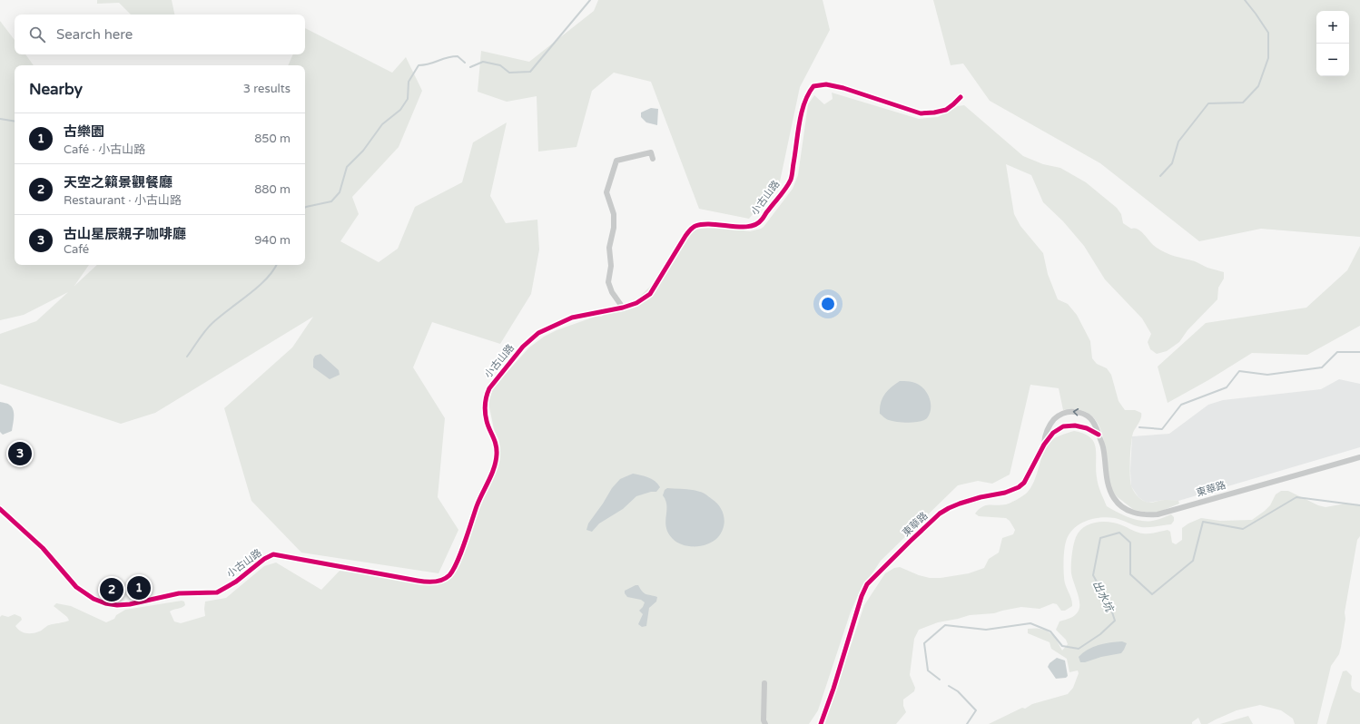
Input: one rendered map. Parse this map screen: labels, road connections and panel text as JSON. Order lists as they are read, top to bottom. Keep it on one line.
{"streets":{"street":["小古山路","東華路"]},"water":["出水坑"],"page":{"map_buttons":["+","−"],"search":"Search here","heading":["Nearby","3 results"],"list":[{"mark":"1","name":"古樂園","note":"Café · 小古山路","value":"850 m"},{"mark":"2","name":"天空之籟景觀餐廳","note":"Restaurant · 小古山路","value":"880 m"},{"mark":"3","name":"古山星辰親子咖啡廳","note":"Café","value":"940 m"}],"pins":["3","1","2"]}}
